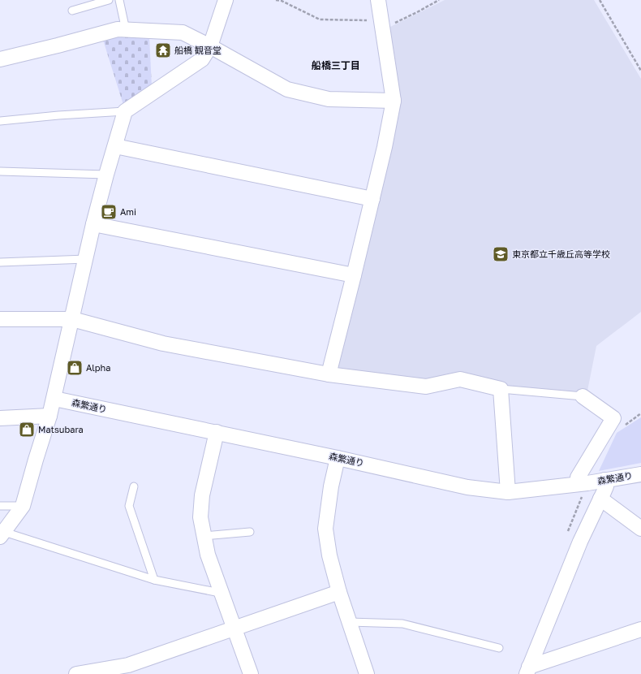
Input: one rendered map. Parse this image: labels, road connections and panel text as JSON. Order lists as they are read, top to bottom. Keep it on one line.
{"streets":{"street":["森繁通り"]},"districts":["船橋三丁目"],"places":{"temple":["船橋 観音堂"],"cafe":["Ami"],"school or university":["東京都立千歳丘高等学校"],"shop":["Alpha","Matsubara"]}}
